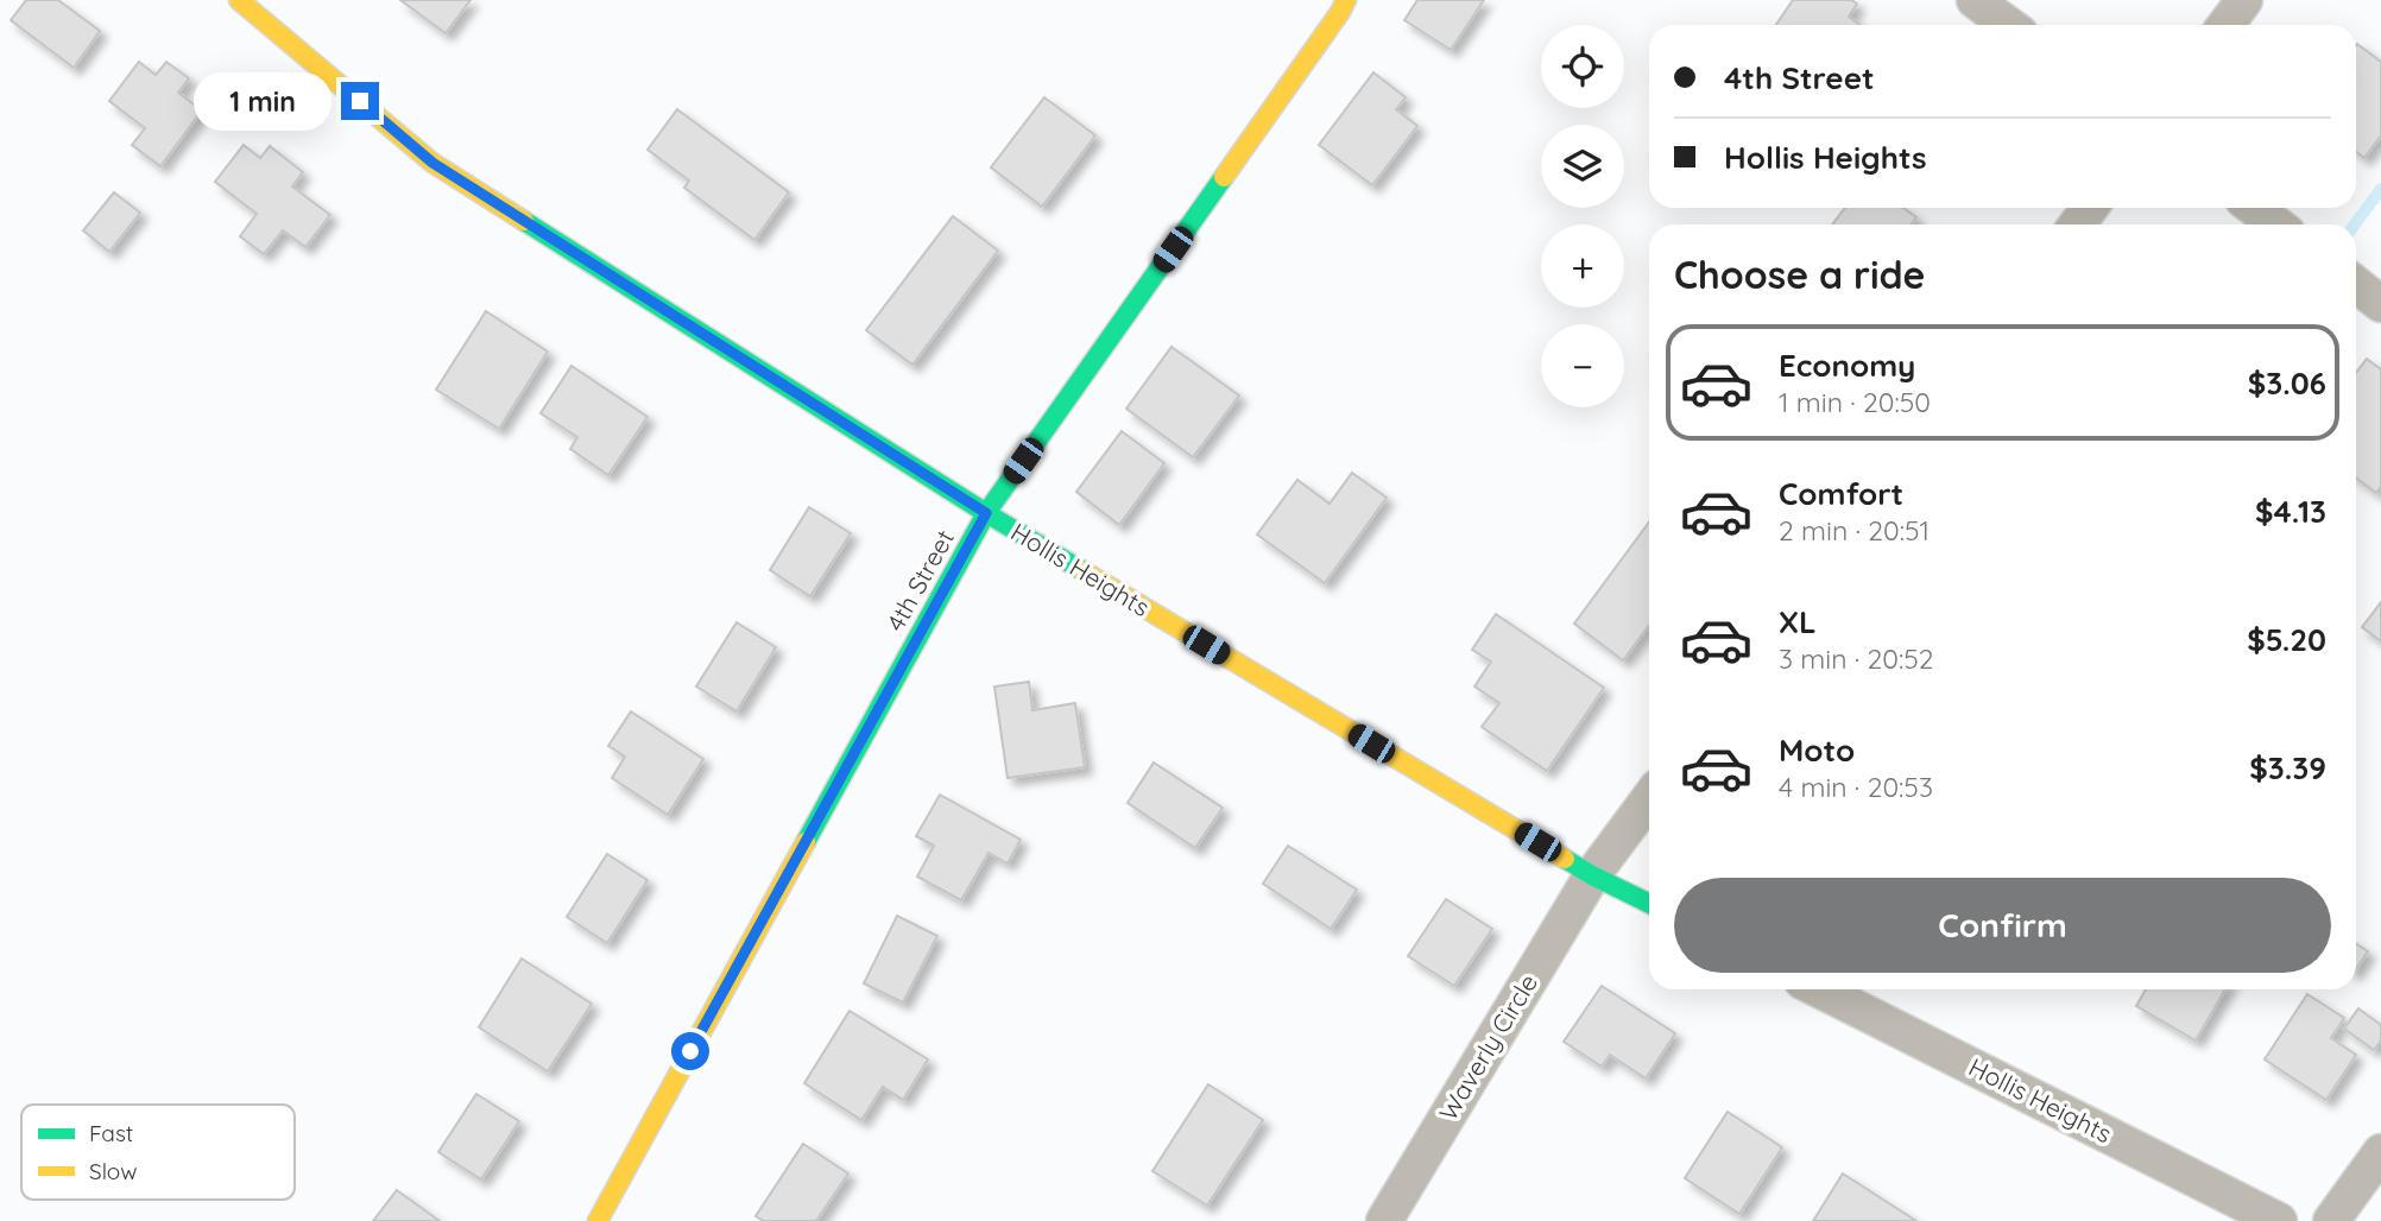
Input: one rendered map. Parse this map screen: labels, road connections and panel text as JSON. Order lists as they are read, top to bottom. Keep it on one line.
{"streets":{"street":["Hollis Heights","4th Street","Waverly Circle"]},"crossings":[["Hollis Heights","4th Street"],["Hollis Heights","Waverly Circle"]],"legend":["Fast","Slow"],"page":{"map_buttons":["+","−"],"banner":["4th Street","Hollis Heights"],"bubble":"1 min","heading":"Choose a ride","list":[{"name":"Economy","note":"1 min · 20:50","value":"$3.06"},{"name":"Comfort","note":"2 min · 20:51","value":"$4.13"},{"name":"XL","note":"3 min · 20:52","value":"$5.20"},{"name":"Moto","note":"4 min · 20:53","value":"$3.39"}],"buttons":"Confirm"}}
